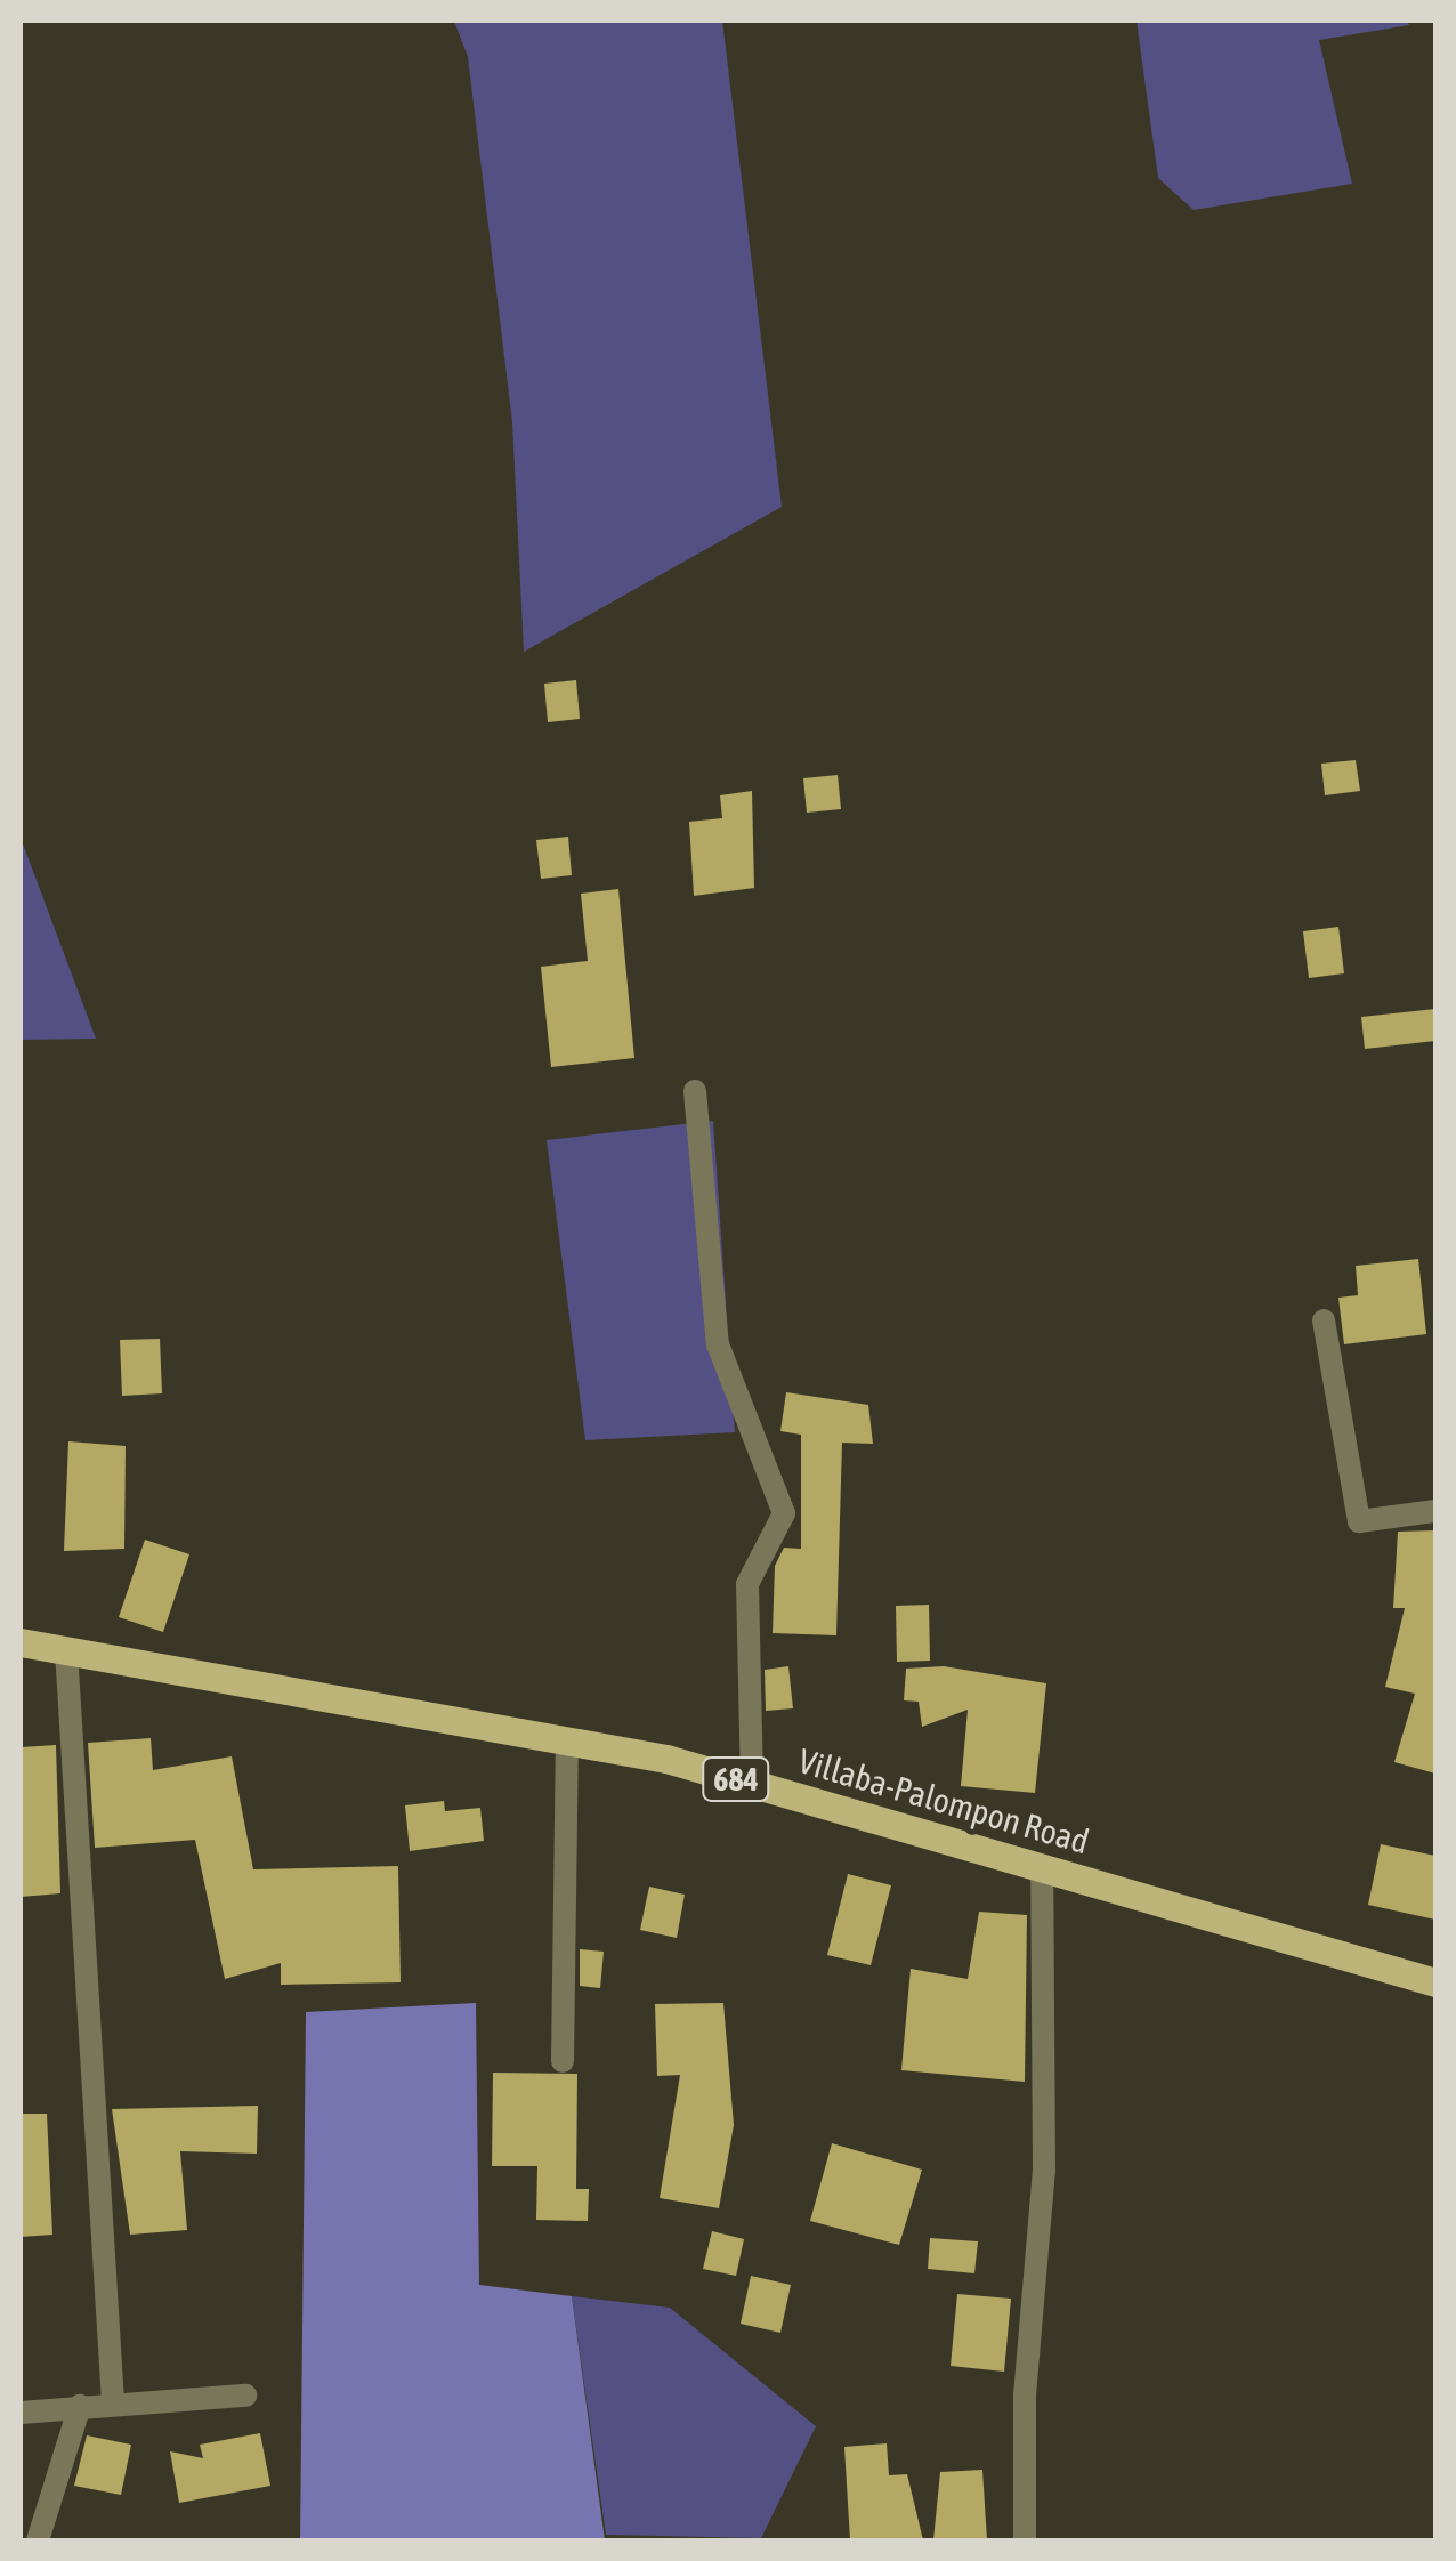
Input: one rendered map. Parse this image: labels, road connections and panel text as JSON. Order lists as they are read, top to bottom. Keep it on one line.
{"streets":{"main road":["684","Villaba-Palompon Road"]}}
